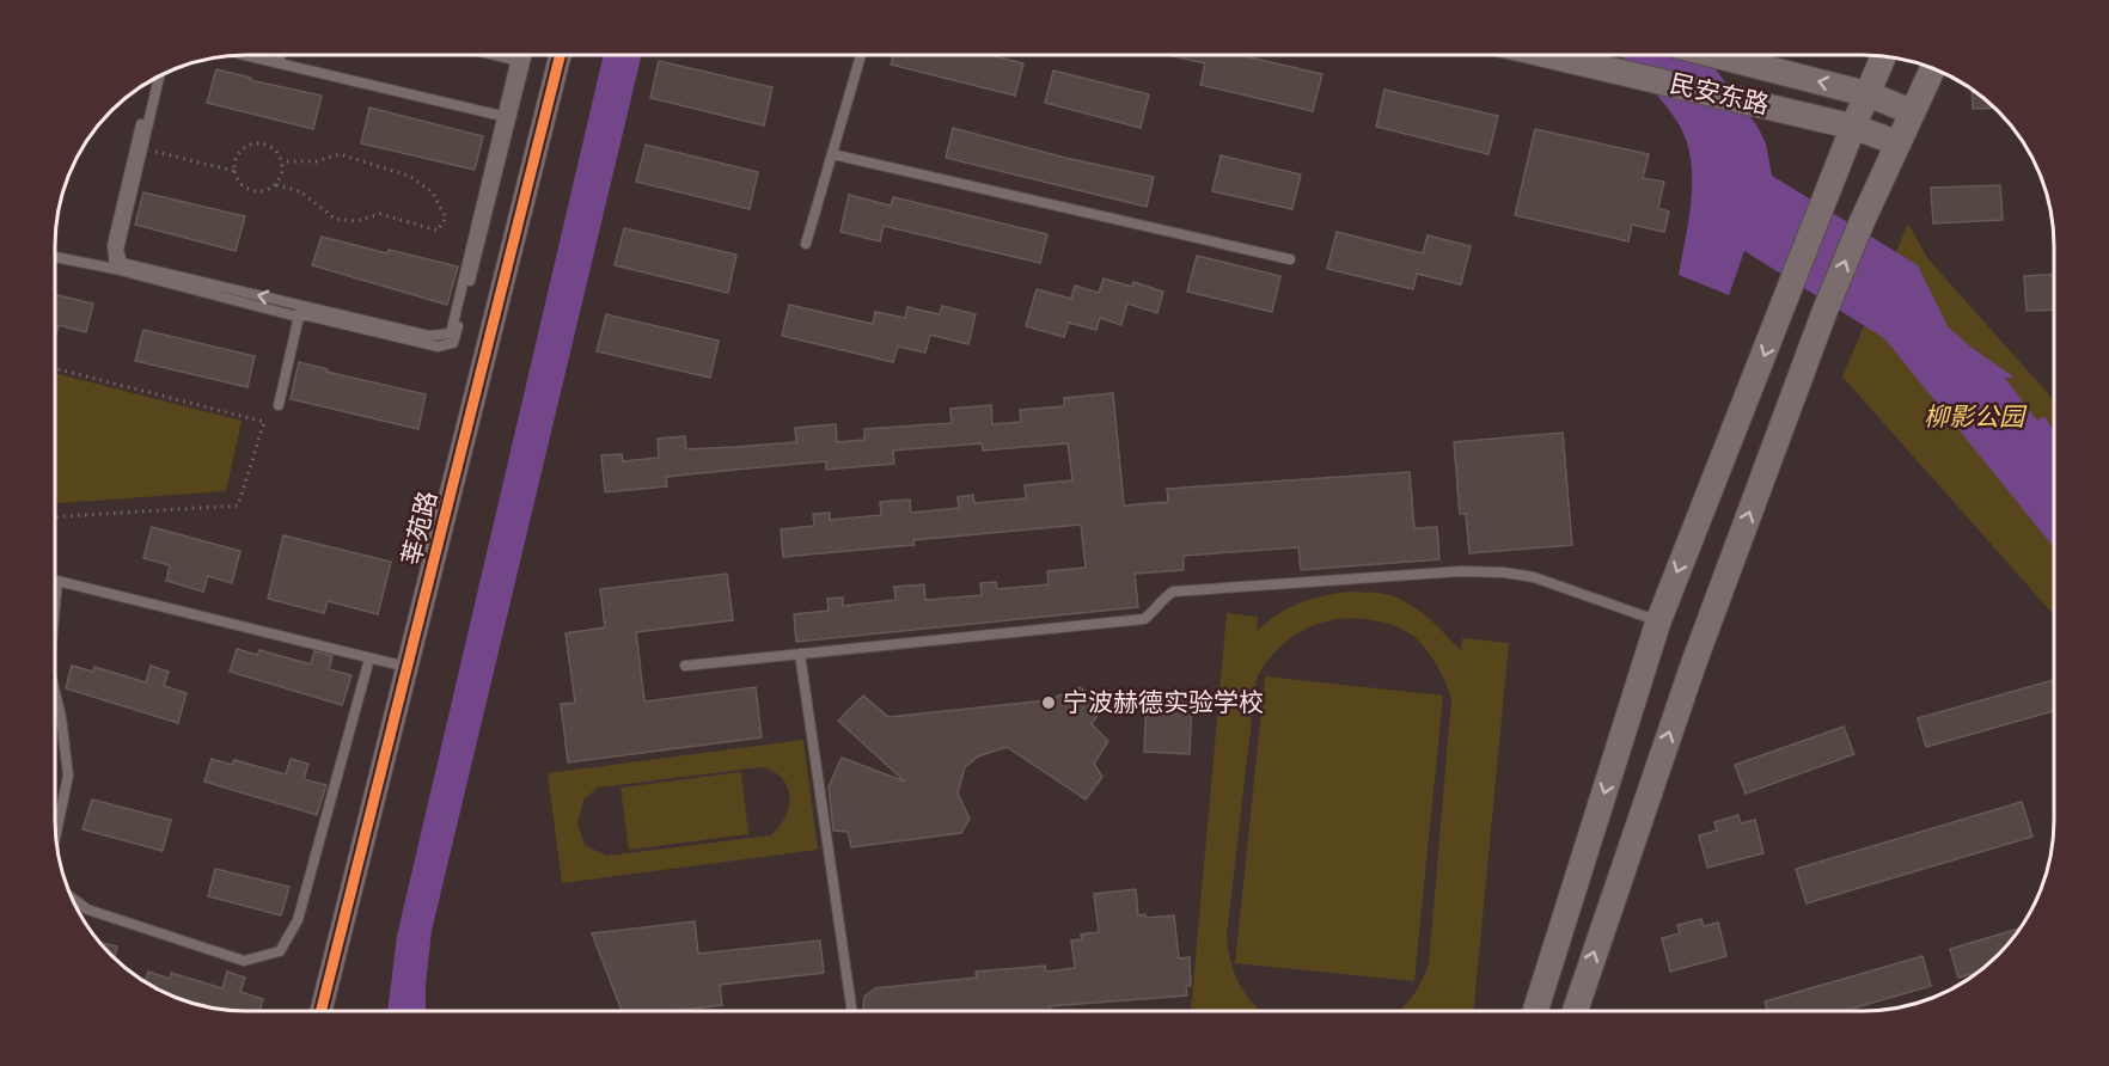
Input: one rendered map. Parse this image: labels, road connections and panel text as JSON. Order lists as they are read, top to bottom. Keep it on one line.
{"streets":{"main road":["民安东路"],"street":["莘苑路"]},"parks":["柳影公园"],"places":["宁波赫德实验学校"]}
